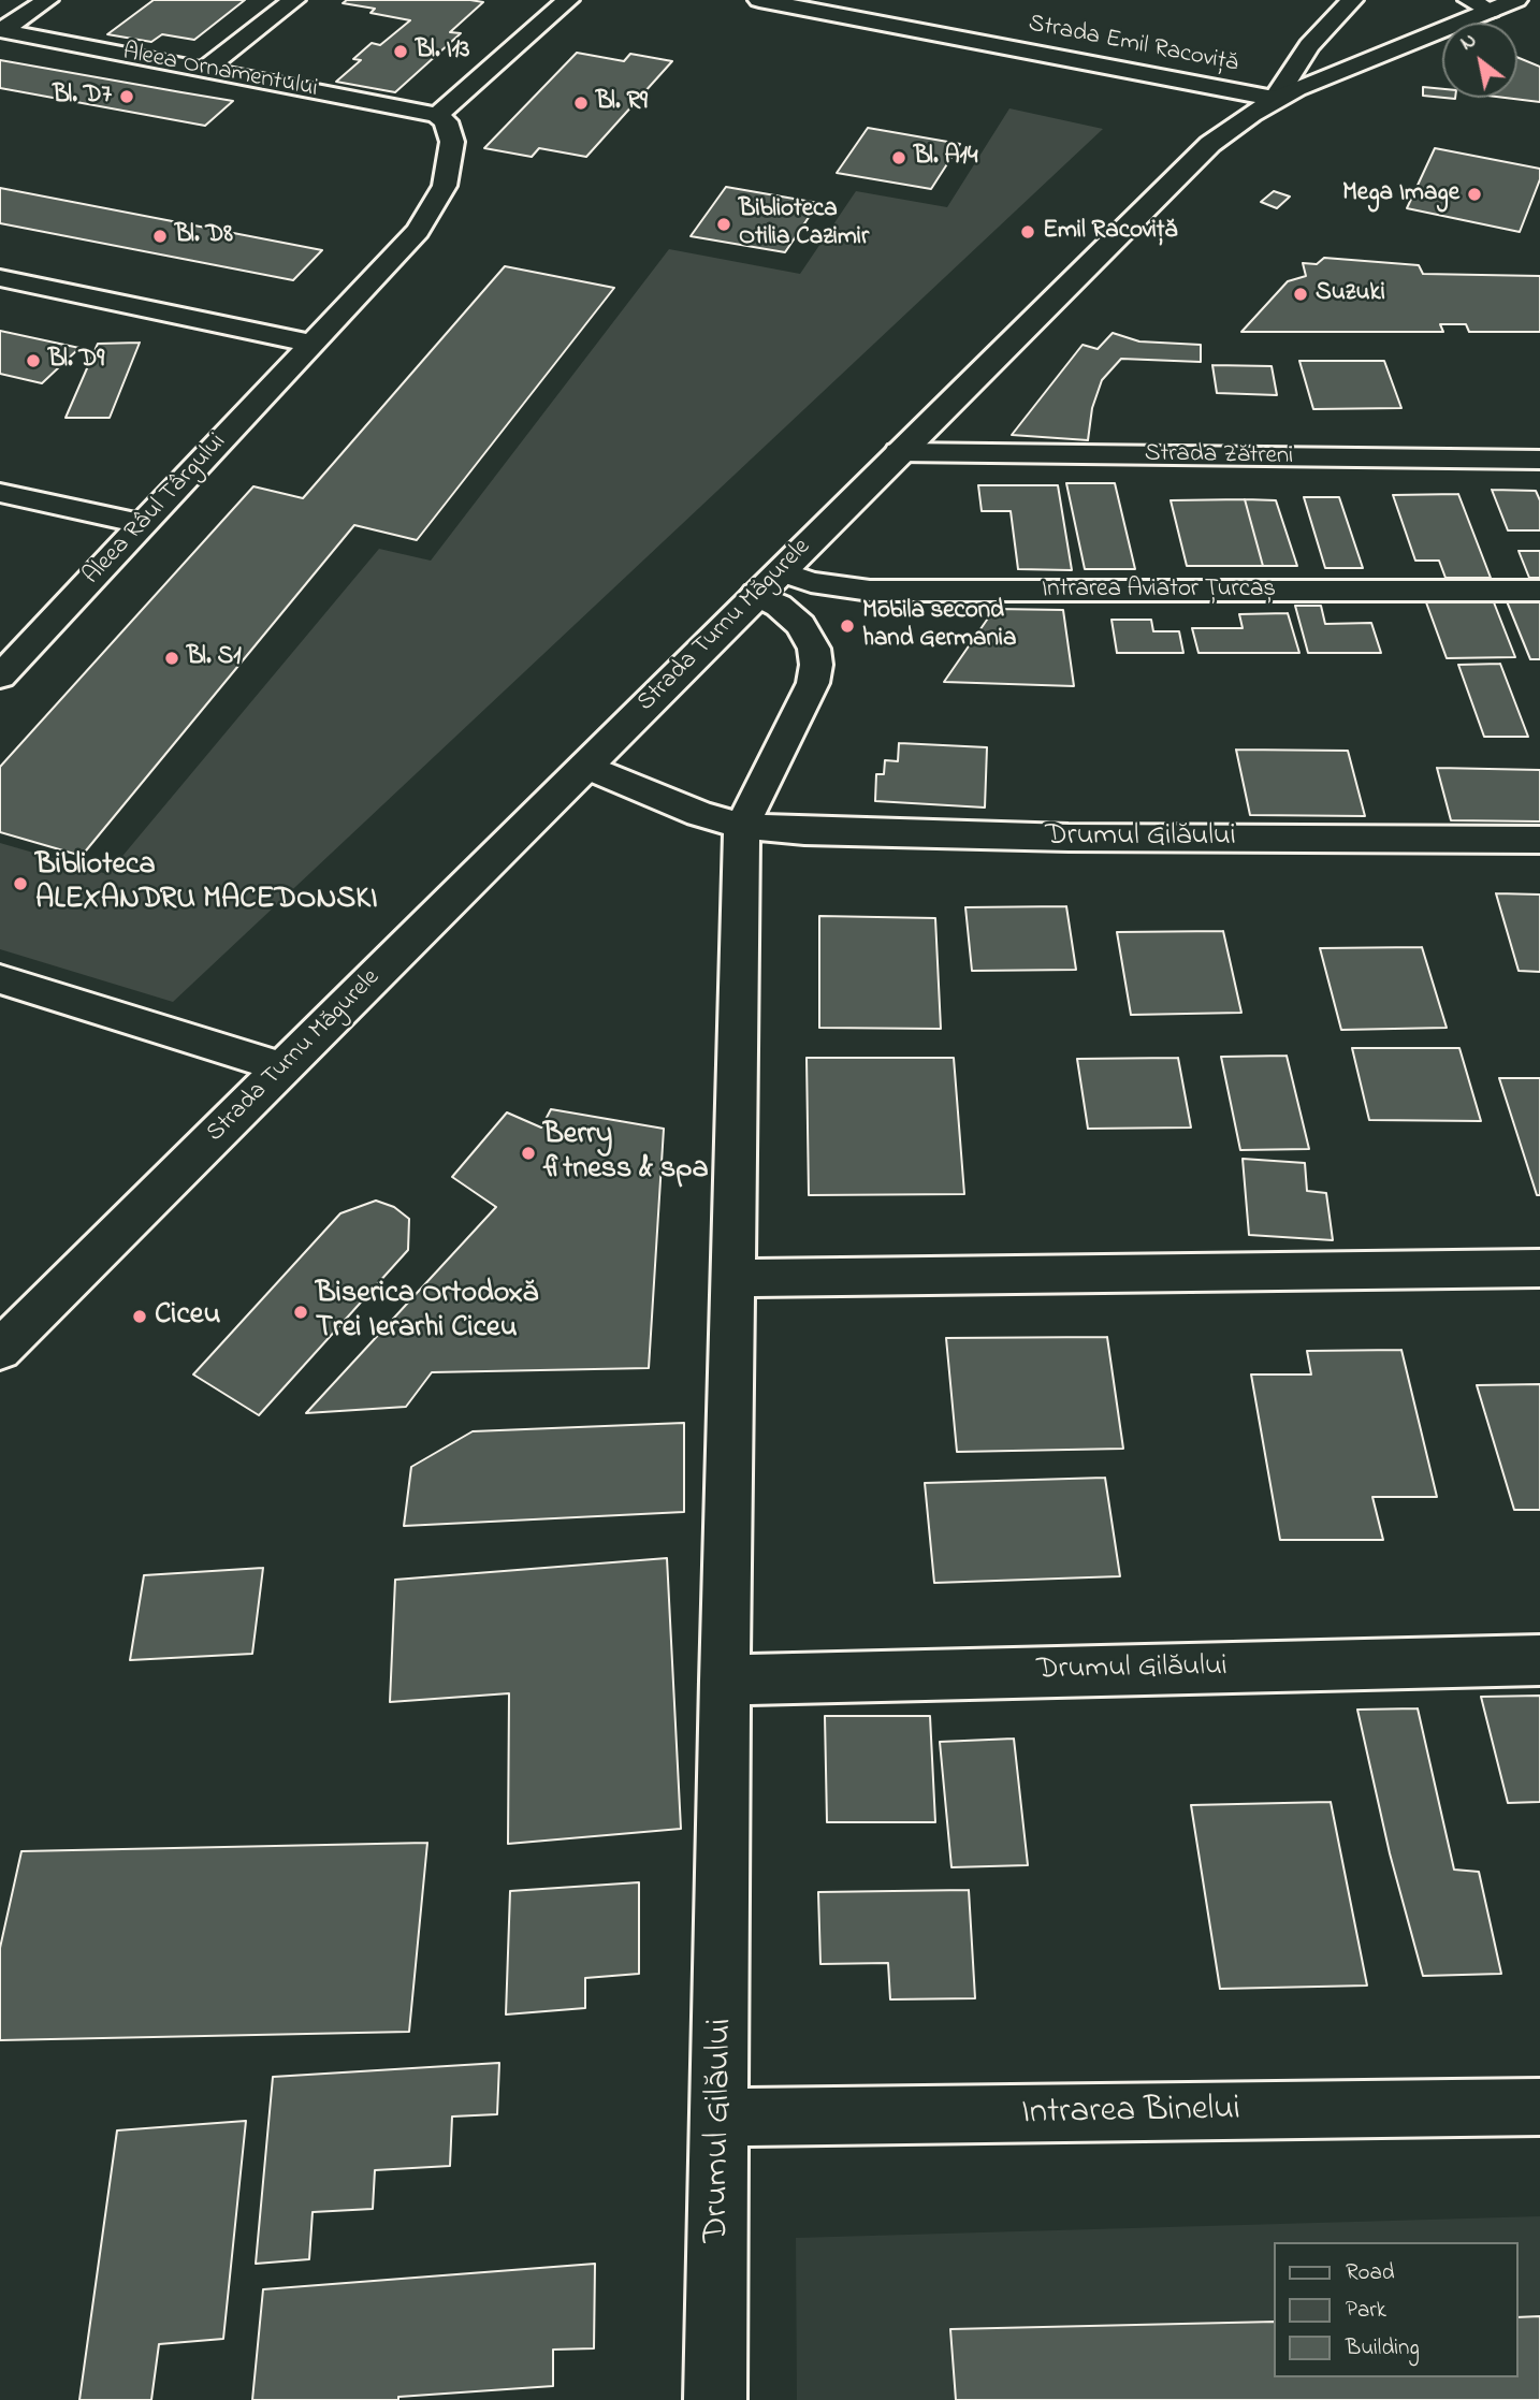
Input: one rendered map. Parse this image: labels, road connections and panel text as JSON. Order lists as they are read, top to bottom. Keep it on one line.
{"streets":{"street":["Strada Emil Racoviță","Aleea Ornamentului","Strada Zătreni","Aleea Râul Târgului","Intrarea Aviator Țurcaș","Strada Turnu Măgurele","Drumul Gilăului","Intrarea Binelui"]},"crossings":[["Strada Emil Racoviță","Strada Turnu Măgurele"],["Aleea Ornamentului","Aleea Râul Târgului"],["Strada Zătreni","Strada Turnu Măgurele"],["Intrarea Aviator Țurcaș","Strada Turnu Măgurele"],["Strada Turnu Măgurele","Drumul Gilăului"],["Drumul Gilăului","Intrarea Binelui"]],"places":["Bl. I13","Bl. D7","Bl. R9","Bl. A14","Mega Image","Biblioteca Otilia Cazimir","Emil Racoviță","Bl. D8","Suzuki","Bl. D9","Mobila second hand Germania","Bl. S1","Biblioteca ALEXANDRU MACEDONSKI","Berry fitness & spa","Biserica Ortodoxă Trei Ierarhi Ciceu","Ciceu"],"legend":["Road","Park","Building"],"north":"top left"}
